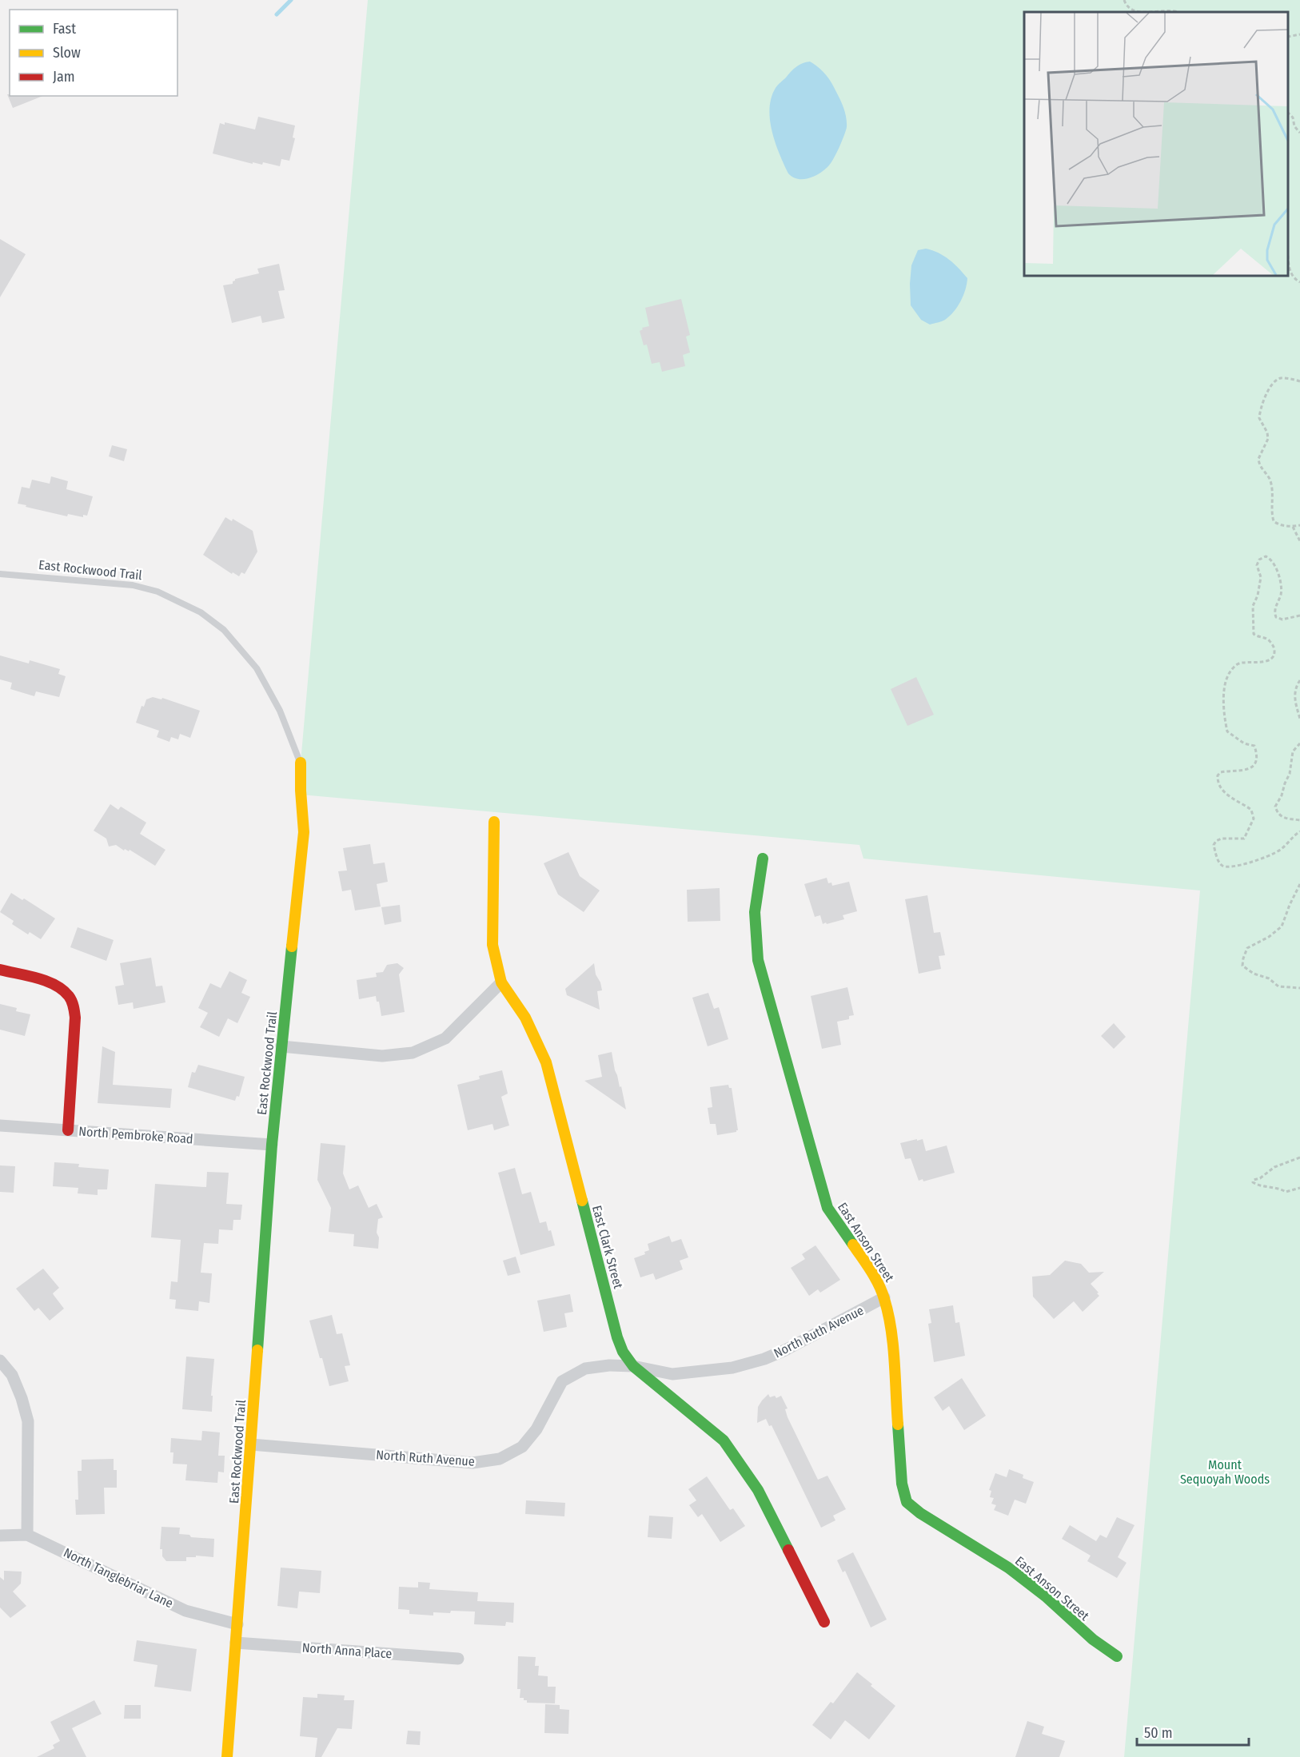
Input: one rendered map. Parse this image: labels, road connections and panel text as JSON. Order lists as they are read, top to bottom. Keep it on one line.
{"streets":{"street":["East Rockwood Trail","North Pembroke Road","East Anson Street","East Clark Street","North Ruth Avenue","North Tanglebriar Lane","North Anna Place"]},"crossings":[["East Rockwood Trail","North Pembroke Road"],["East Rockwood Trail","North Ruth Avenue"],["East Rockwood Trail","North Tanglebriar Lane"],["East Rockwood Trail","North Anna Place"],["East Anson Street","North Ruth Avenue"],["East Clark Street","North Ruth Avenue"]],"parks":["Mount Sequoyah Woods"],"legend":["Fast","Slow","Jam"],"scale_bar":"50 m"}
